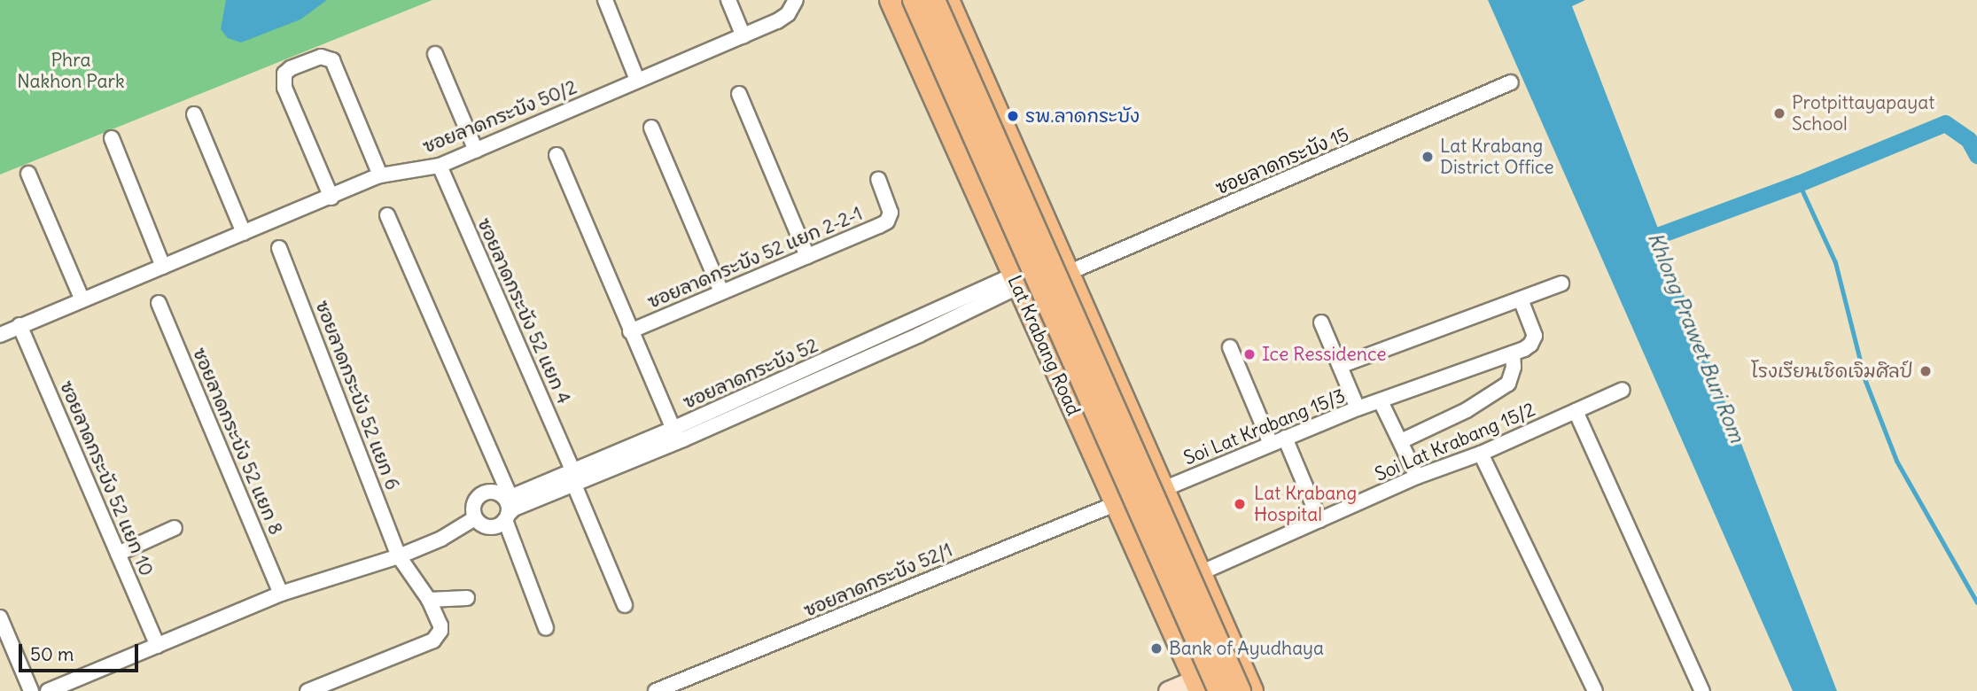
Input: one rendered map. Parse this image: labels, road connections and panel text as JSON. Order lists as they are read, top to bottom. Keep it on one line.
{"streets":{"main road":["Lat Krabang Road"],"street":["ซอยลาดกระบัง 50/2","ซอยลาดกระบัง 15","ซอยลาดกระบัง 52 แยก 2-2-1","ซอยลาดกระบัง 52 แยก 4","ซอยลาดกระบัง 52","ซอยลาดกระบัง 52 แยก 6","Soi Lat Krabang 15/3","ซอยลาดกระบัง 52 แยก 8","Soi Lat Krabang 15/2","ซอยลาดกระบัง 52 แยก 10","ซอยลาดกระบัง 52/1"]},"crossings":[["ซอยลาดกระบัง 50/2","ซอยลาดกระบัง 52 แยก 4"],["ซอยลาดกระบัง 50/2","ซอยลาดกระบัง 52 แยก 10"],["ซอยลาดกระบัง 52 แยก 4","ซอยลาดกระบัง 52"],["Lat Krabang Road","ซอยลาดกระบัง 52"],["Lat Krabang Road","ซอยลาดกระบัง 52/1"]],"water":["Khlong Prawet Buri Rom"],"parks":["Phra Nakhon Park"],"places":["Protpittayapayat School","รพ.ลาดกระบัง","Lat Krabang District Office","Ice Ressidence","โรงเรียนเชิดเจิมศิลป์","Lat Krabang Hospital","Bank of Ayudhaya"],"scale_bar":"50 m"}
